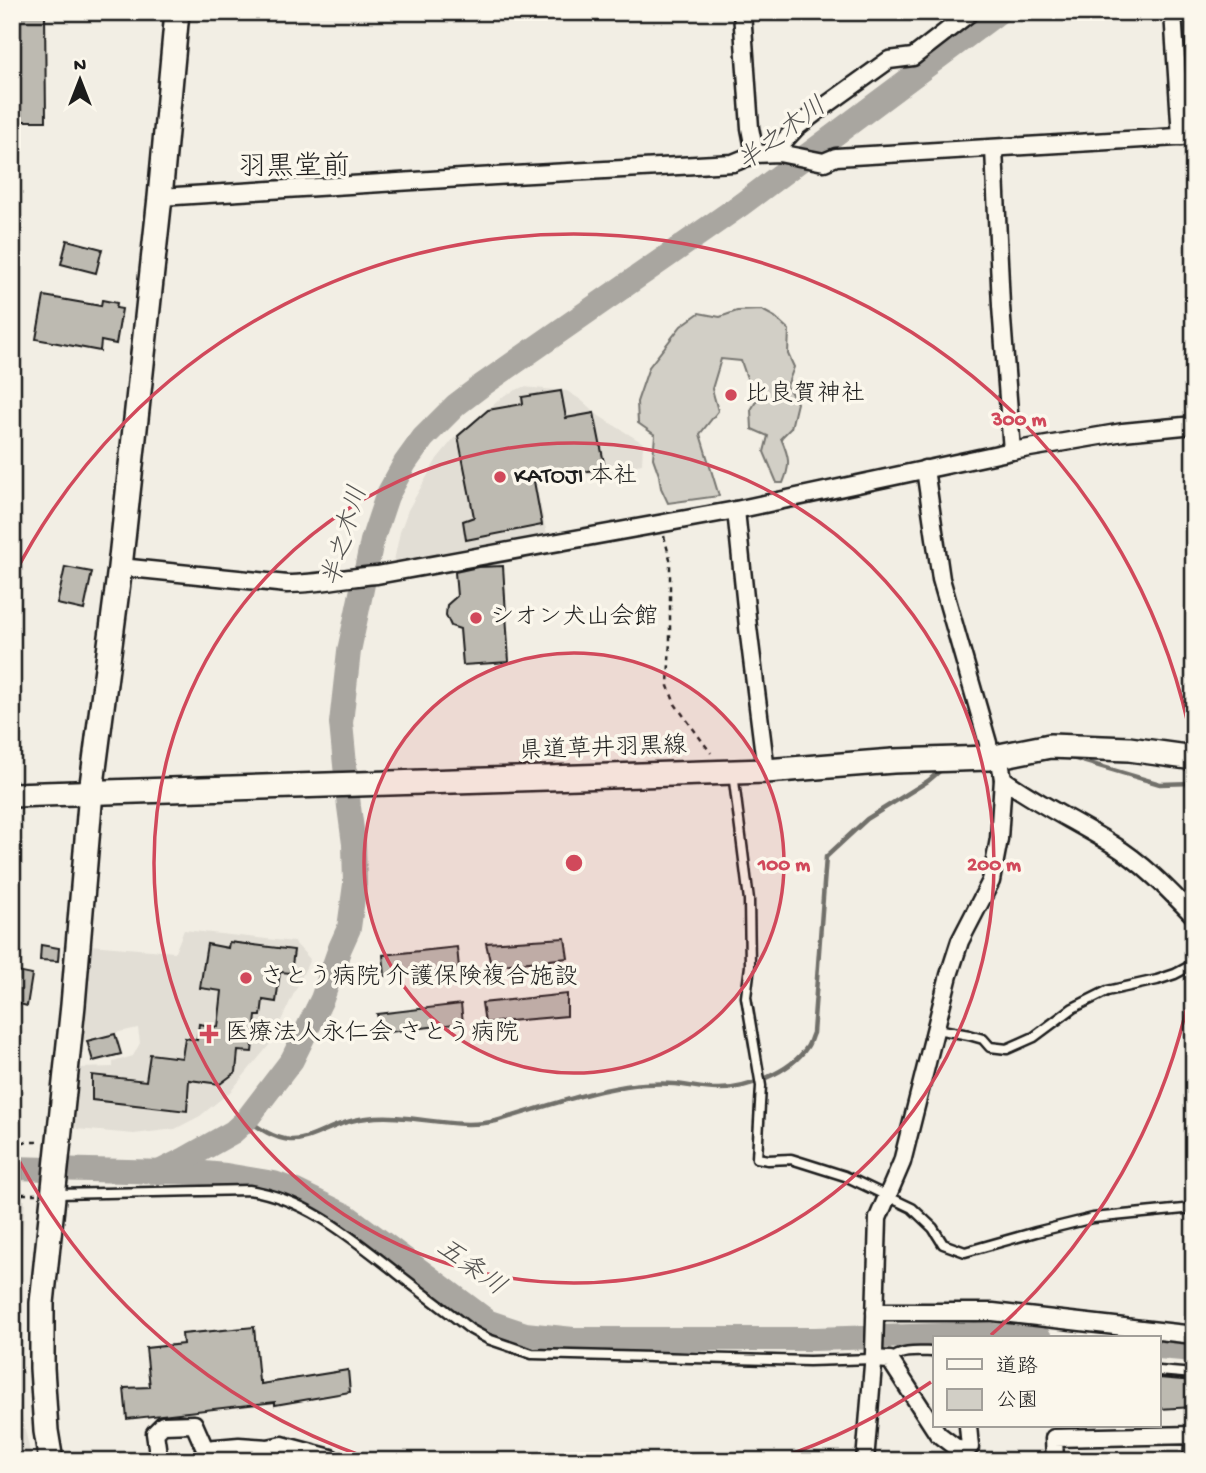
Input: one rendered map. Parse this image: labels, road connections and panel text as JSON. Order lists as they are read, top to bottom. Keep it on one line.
{"streets":{"street":["県道草井羽黒線"]},"districts":["羽黒堂前"],"water":["半之木川","五条川"],"places":{"other":["比良賀神社","KATOJI 本社","シオン犬山会館","さとう病院 介護保険複合施設"],"health":["医療法人永仁会 さとう病院"]},"legend":["道路","公園"],"north":"top","rings":["300 m","100 m","200 m"]}
